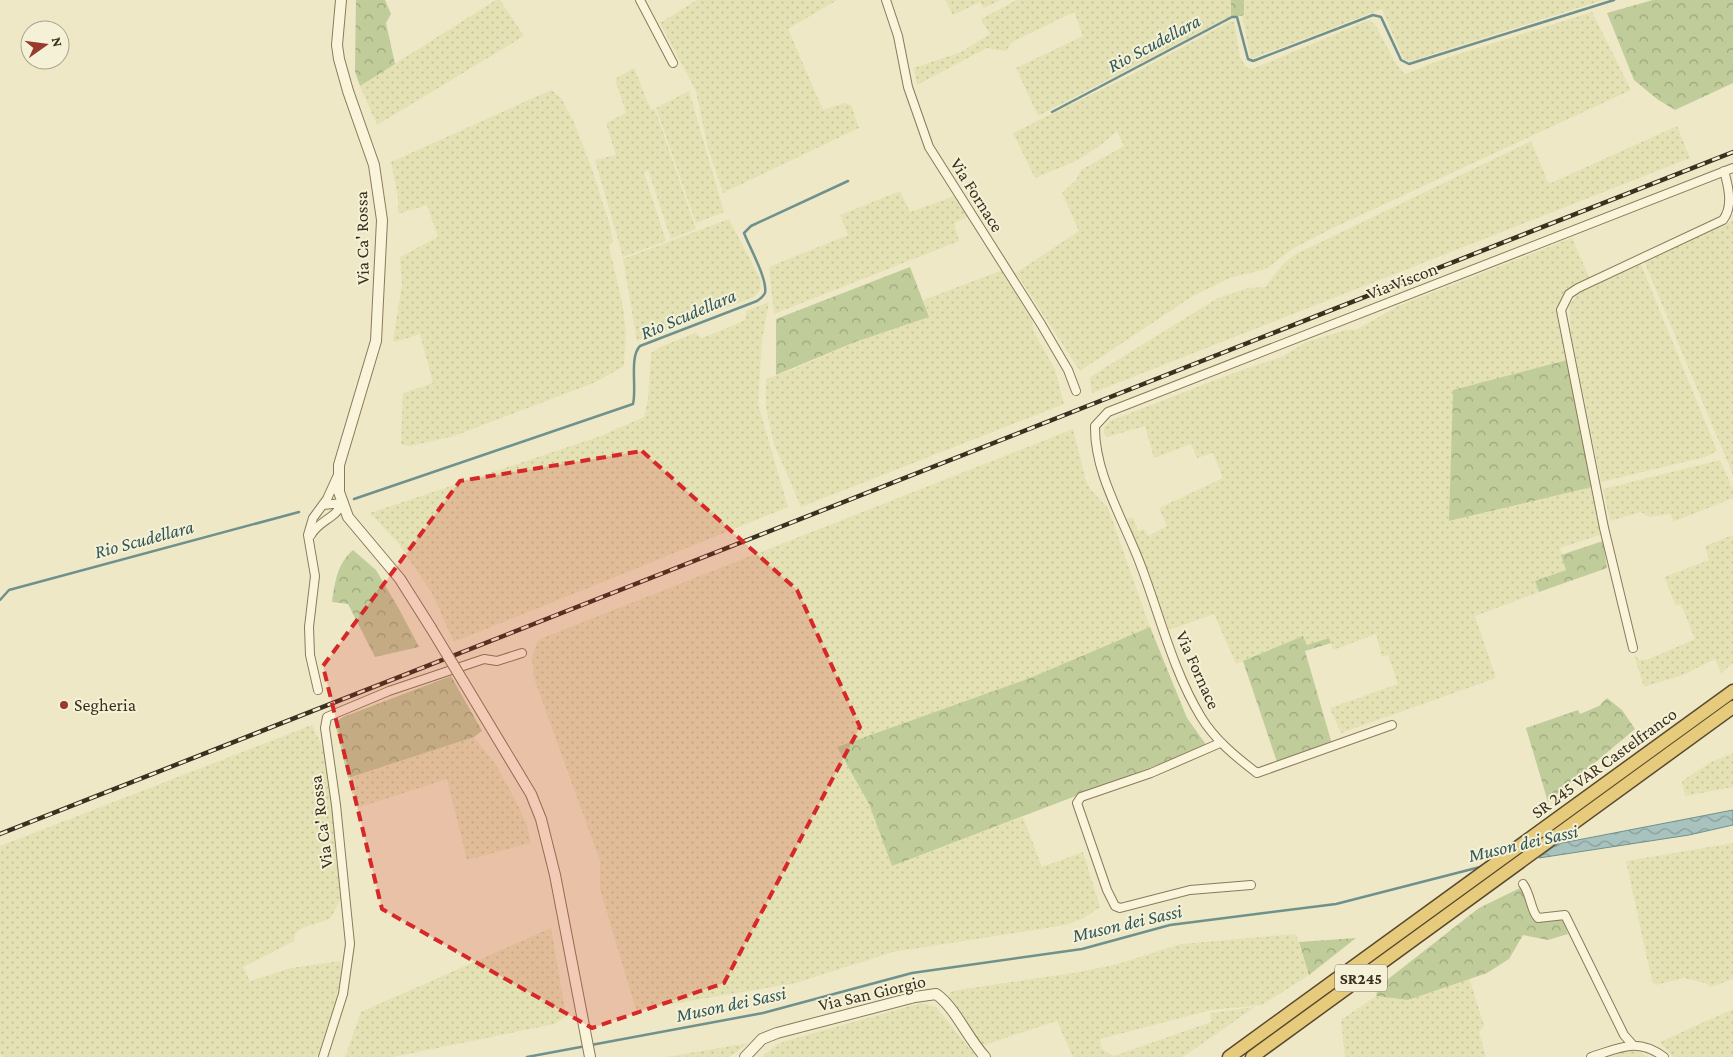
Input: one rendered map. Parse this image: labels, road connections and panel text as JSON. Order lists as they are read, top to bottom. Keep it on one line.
{"streets":{"highway":["SR 245 VAR Castelfranco","SR245"],"street":["Via Fornace","Via Ca' Rossa","Via Viscon","Via San Giorgio"]},"crossings":[["Via Fornace","Via Viscon"]],"water":["Rio Scudellara","Muson dei Sassi"],"places":["Segheria"],"north":"right"}
